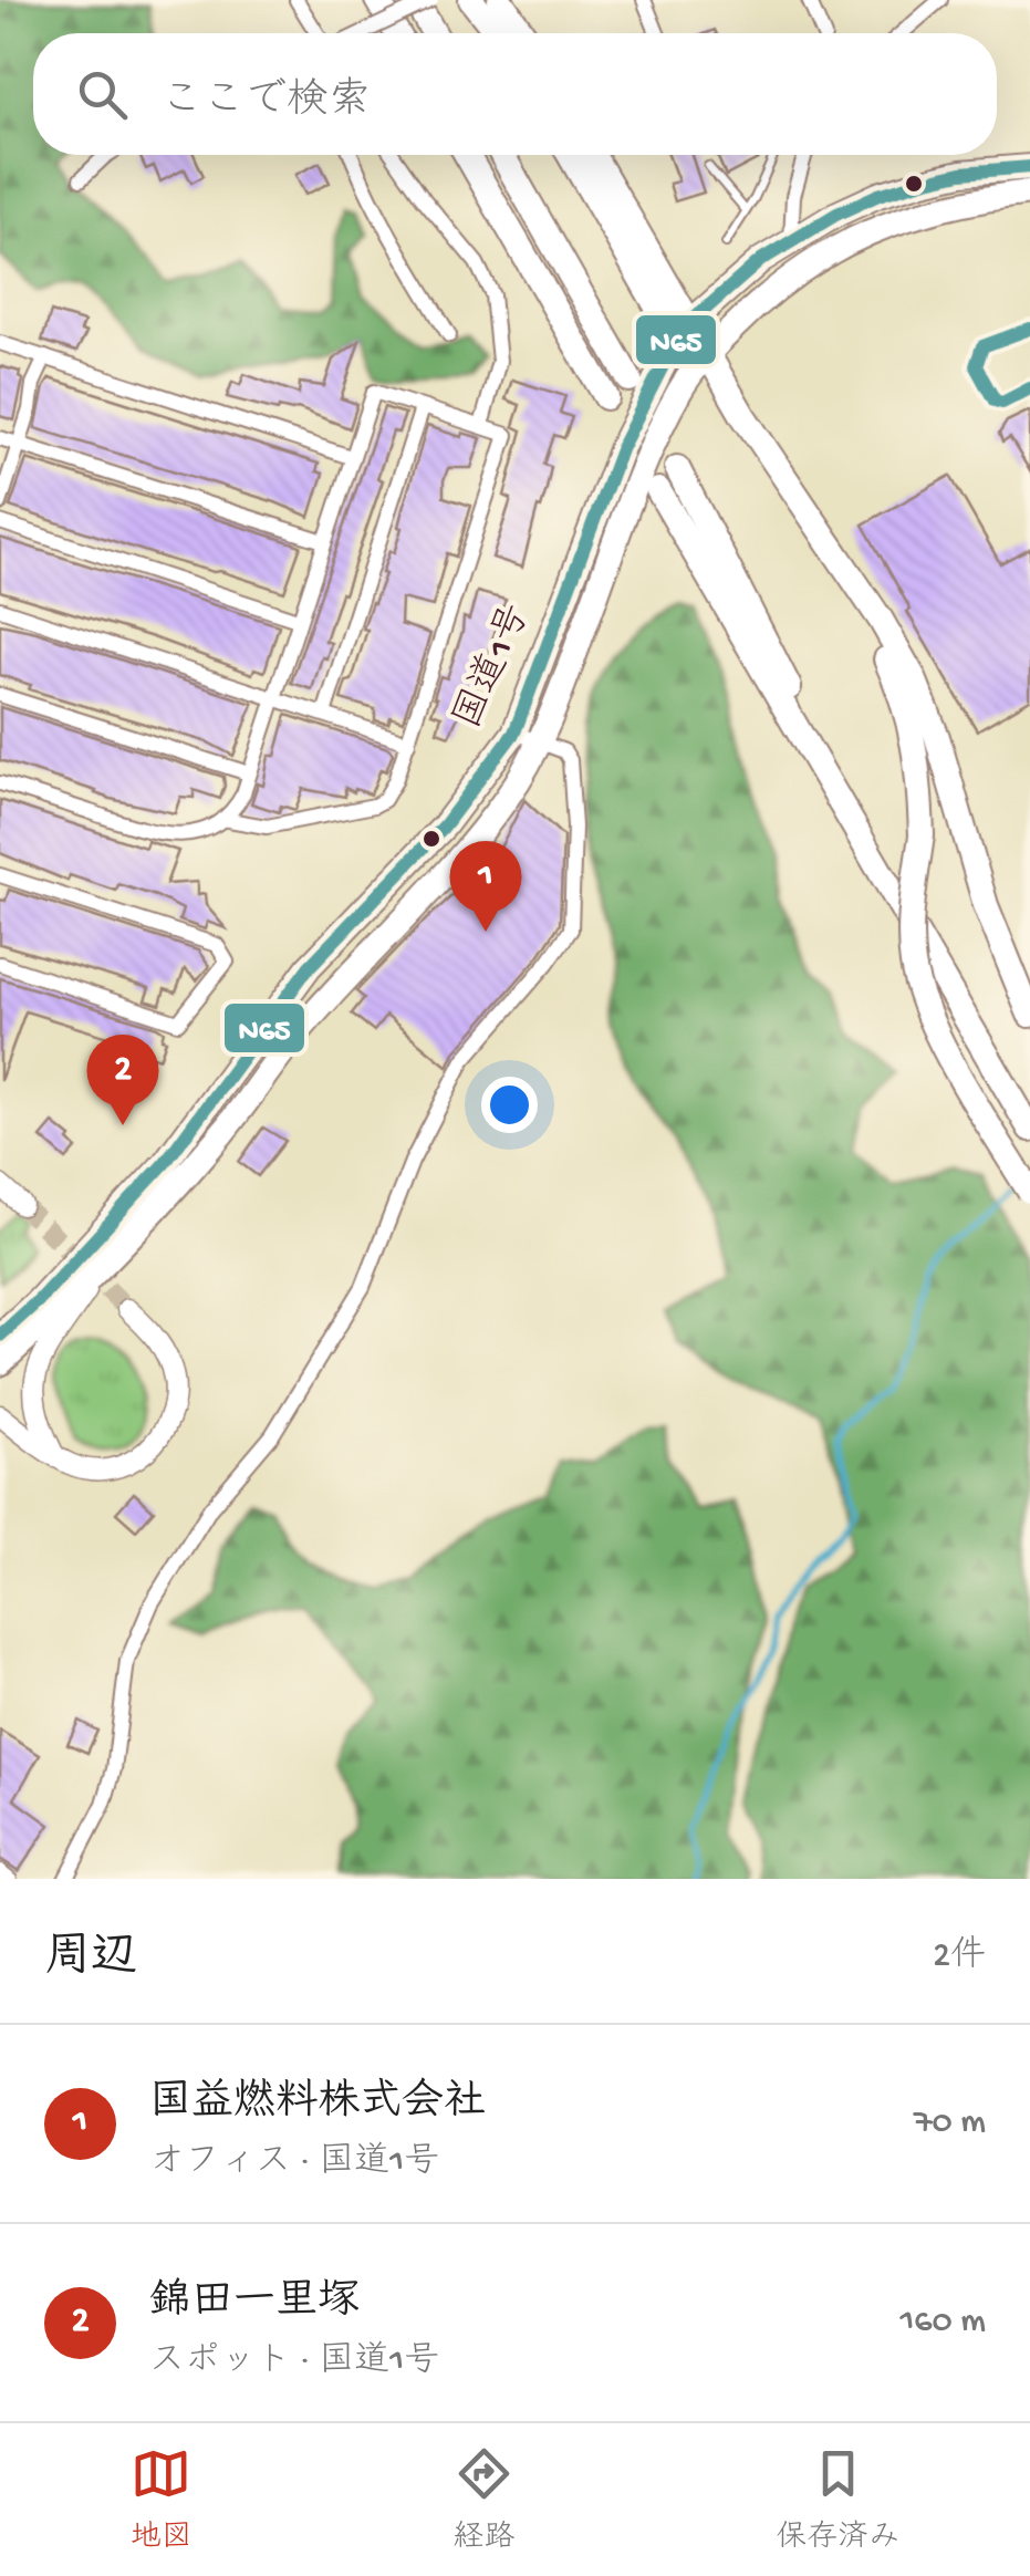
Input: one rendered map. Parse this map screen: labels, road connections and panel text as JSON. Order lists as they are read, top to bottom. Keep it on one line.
{"streets":{"highway":["国道1号"]},"lines":["transit line N65"],"page":{"search":"ここで検索","pins":["1","2"],"heading":["周辺","2件"],"list":[{"mark":"1","name":"国益燃料株式会社","note":"オフィス · 国道1号","value":"70 m"},{"mark":"2","name":"錦田一里塚","note":"スポット · 国道1号","value":"160 m"}],"nav":["地図","経路","保存済み"]}}
